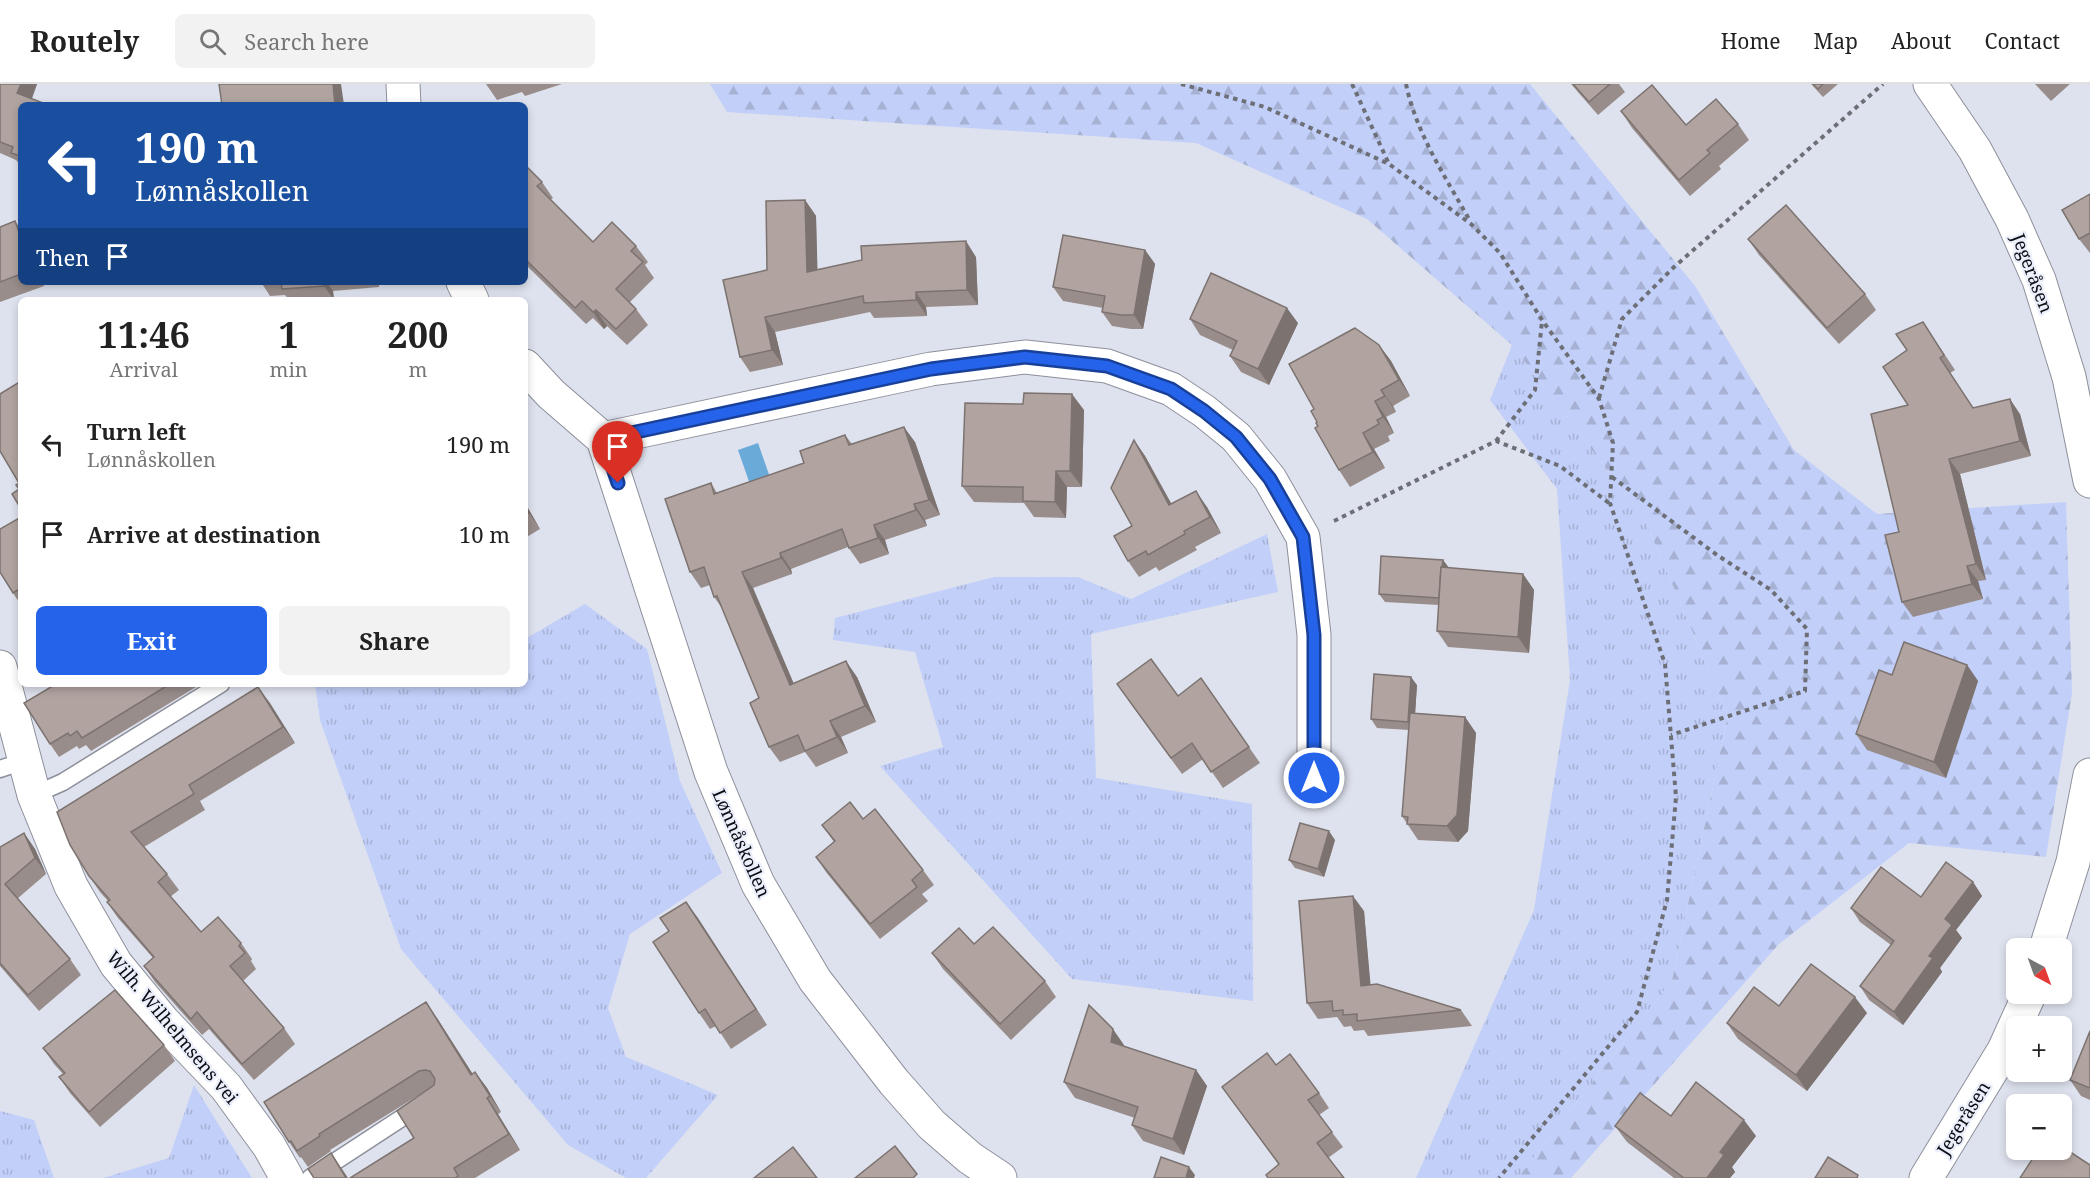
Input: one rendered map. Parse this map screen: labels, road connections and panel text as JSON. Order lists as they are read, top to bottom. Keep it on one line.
{"streets":{"street":["Jegeråsen","Lønnåskollen","Wilh. Wilhelmsens vei"]},"north":"bottom right","page":{"header":"Routely","search":"Search here","nav":["Home","Map","About","Contact"],"turn":["190 m","Lønnåskollen"],"then":"Then","eta":["11:46","Arrival","1","min","200","m"],"list":[{"name":"Turn left","note":"Lønnåskollen","value":"190 m"},{"name":"Arrive at destination","value":"10 m"}],"buttons":["Exit","Share"],"map_buttons":["+","−"]}}
